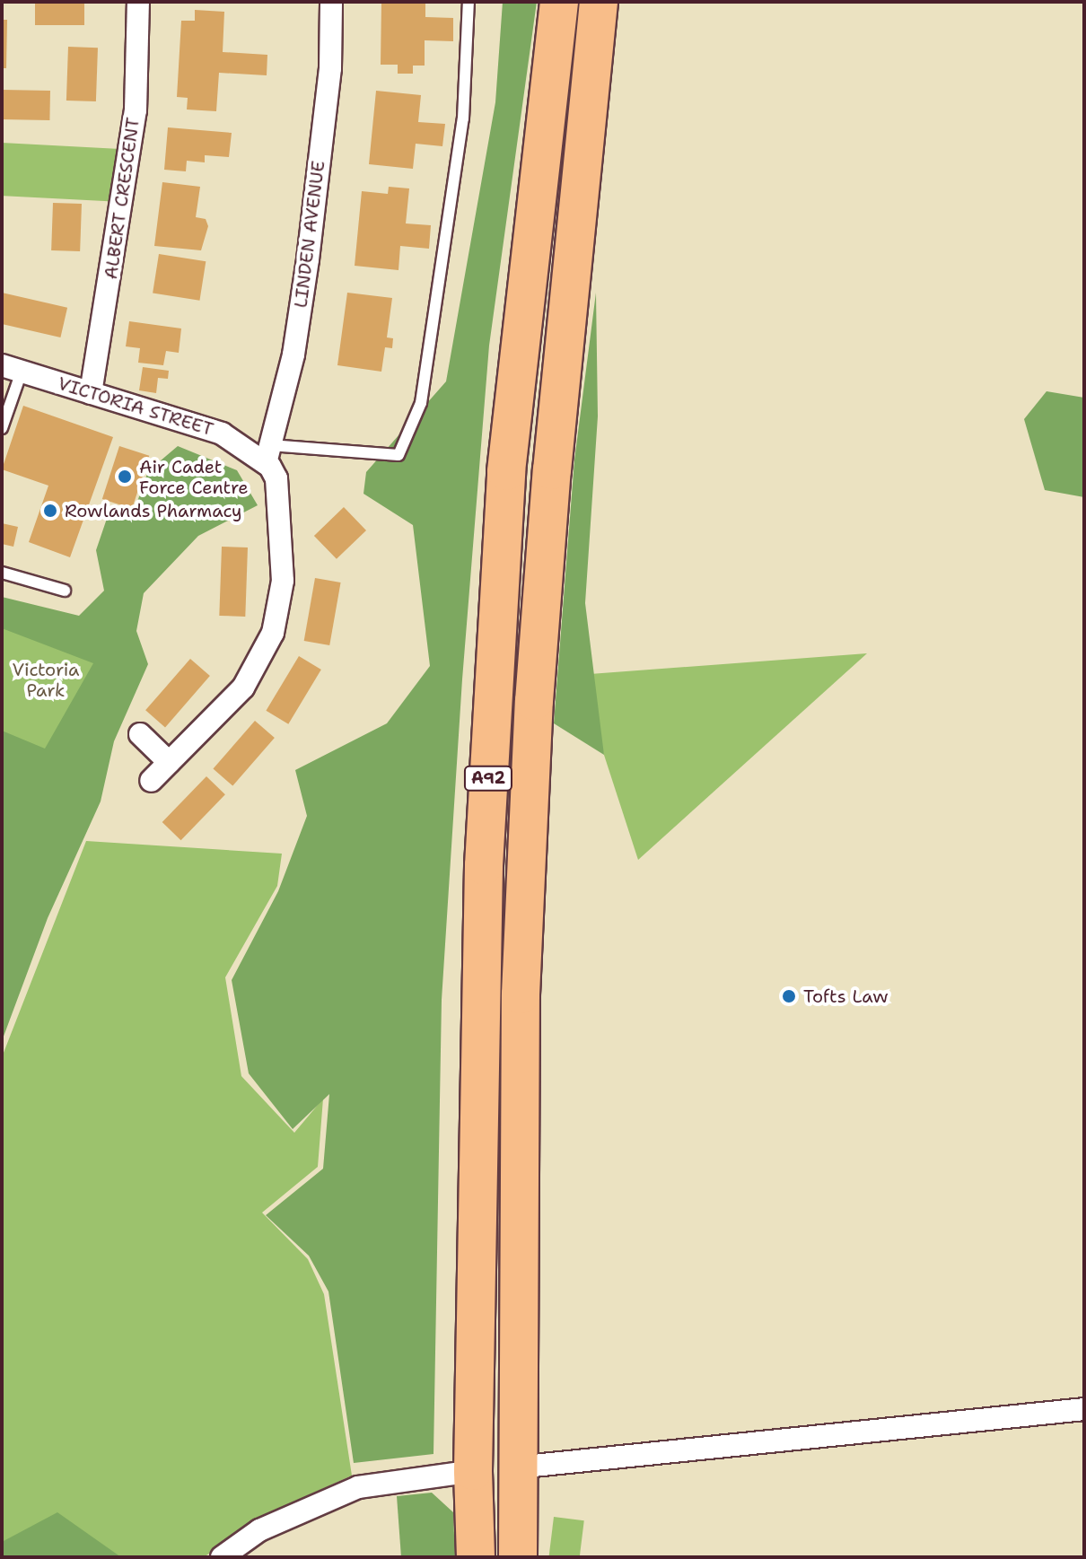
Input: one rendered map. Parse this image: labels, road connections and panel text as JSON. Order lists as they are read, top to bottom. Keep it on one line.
{"streets":{"highway":["A92"],"street":["ALBERT CRESCENT","LINDEN AVENUE","VICTORIA STREET"]},"crossings":[["ALBERT CRESCENT","VICTORIA STREET"],["LINDEN AVENUE","VICTORIA STREET"]],"parks":["Victoria Park"],"places":["Air Cadet Force Centre","Rowlands Pharmacy","Tofts Law"]}
